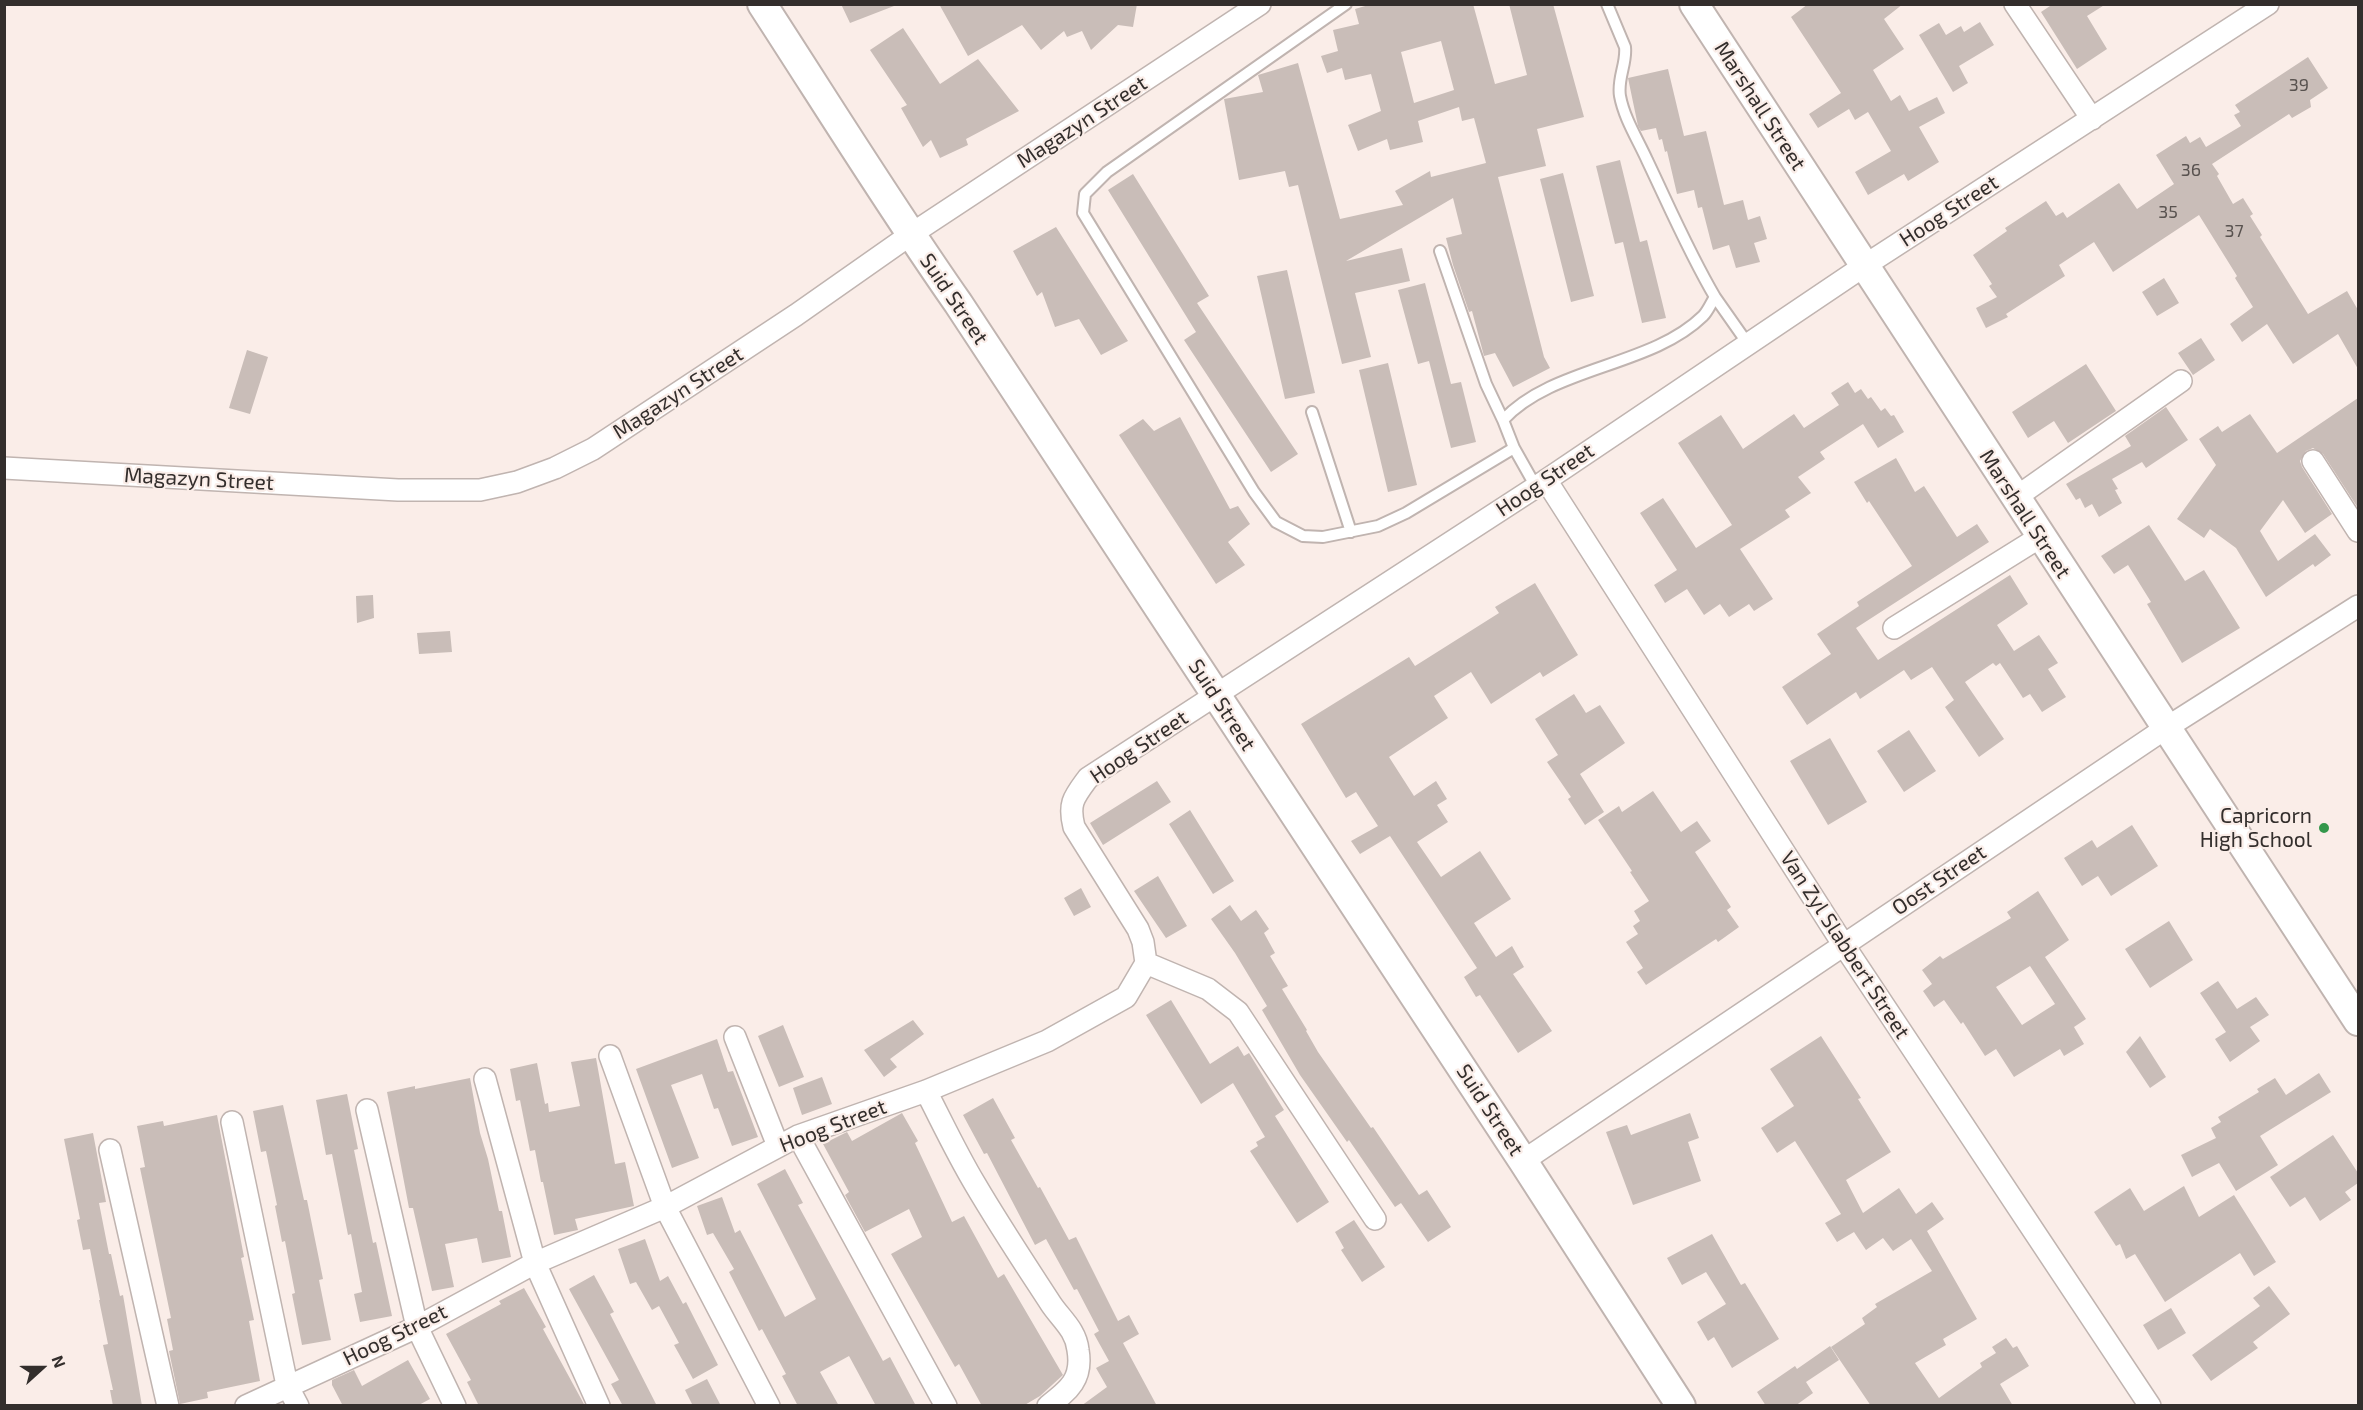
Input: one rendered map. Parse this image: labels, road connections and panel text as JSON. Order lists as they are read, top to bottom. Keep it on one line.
{"streets":{"street":["Marshall Street","Magazyn Street","Hoog Street","Suid Street","Oost Street","Van Zyl Slabbert Street"]},"crossings":[["Marshall Street","Hoog Street"],["Marshall Street","Oost Street"],["Magazyn Street","Suid Street"],["Hoog Street","Suid Street"],["Hoog Street","Van Zyl Slabbert Street"],["Suid Street","Oost Street"],["Oost Street","Van Zyl Slabbert Street"]],"places":["Capricorn High School"],"house_numbers":["39","36","35","37"],"north":"right"}
